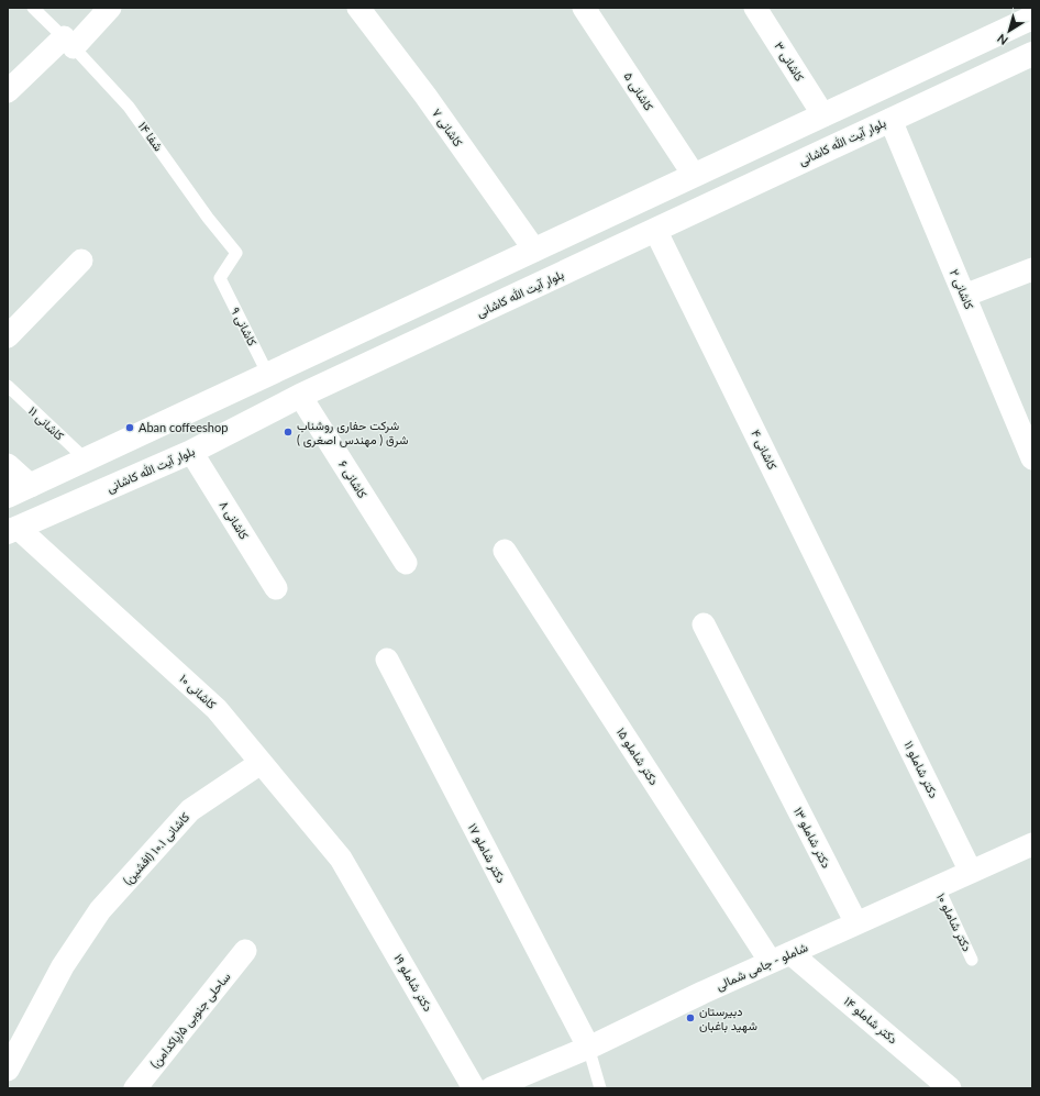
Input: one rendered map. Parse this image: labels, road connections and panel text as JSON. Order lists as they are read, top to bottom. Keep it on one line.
{"streets":{"street":["کاشانی ۳","کاشانی ۵","کاشانی ۷","بلوار آیت الله کاشانی","کاشانی ۲","کاشانی ۴","کاشانی ۶","کاشانی ۸","کاشانی ۱۰","دکتر شاملو ۱۵","دکتر شاملو ۱۱","دکتر شاملو ۱۳","کاشانی ۱۰.۱ (افشین)","دکتر شاملو ۱۷","شاملو - جامی شمالی","دکتر شاملو ۱۹","ساحلی جنوبی ۵(پاکدامن)","دکتر شاملو ۱۴"],"lane":["شفا ۱۴","کاشانی ۹","کاشانی ۱۱","دکتر شاملو ۱۰"]},"crossings":[["شفا ۱۴","کاشانی ۹"],["بلوار آیت الله کاشانی","کاشانی ۲"],["بلوار آیت الله کاشانی","کاشانی ۴"],["بلوار آیت الله کاشانی","کاشانی ۶"],["بلوار آیت الله کاشانی","کاشانی ۸"],["بلوار آیت الله کاشانی","کاشانی ۱۰"],["کاشانی ۴","دکتر شاملو ۱۱"],["کاشانی ۱۰","کاشانی ۱۰.۱ (افشین)"],["کاشانی ۱۰","دکتر شاملو ۱۹"],["دکتر شاملو ۱۵","شاملو - جامی شمالی"],["دکتر شاملو ۱۵","دکتر شاملو ۱۴"],["دکتر شاملو ۱۱","شاملو - جامی شمالی"],["دکتر شاملو ۱۳","شاملو - جامی شمالی"],["دکتر شاملو ۱۷","شاملو - جامی شمالی"],["دکتر شاملو ۱۰","شاملو - جامی شمالی"],["شاملو - جامی شمالی","دکتر شاملو ۱۴"]],"places":["Aban coffeeshop","شرکت حفاری روشناب شرق ( مهندس اصغری )","دبیرستان شهید باغبان"],"north":"bottom left"}
